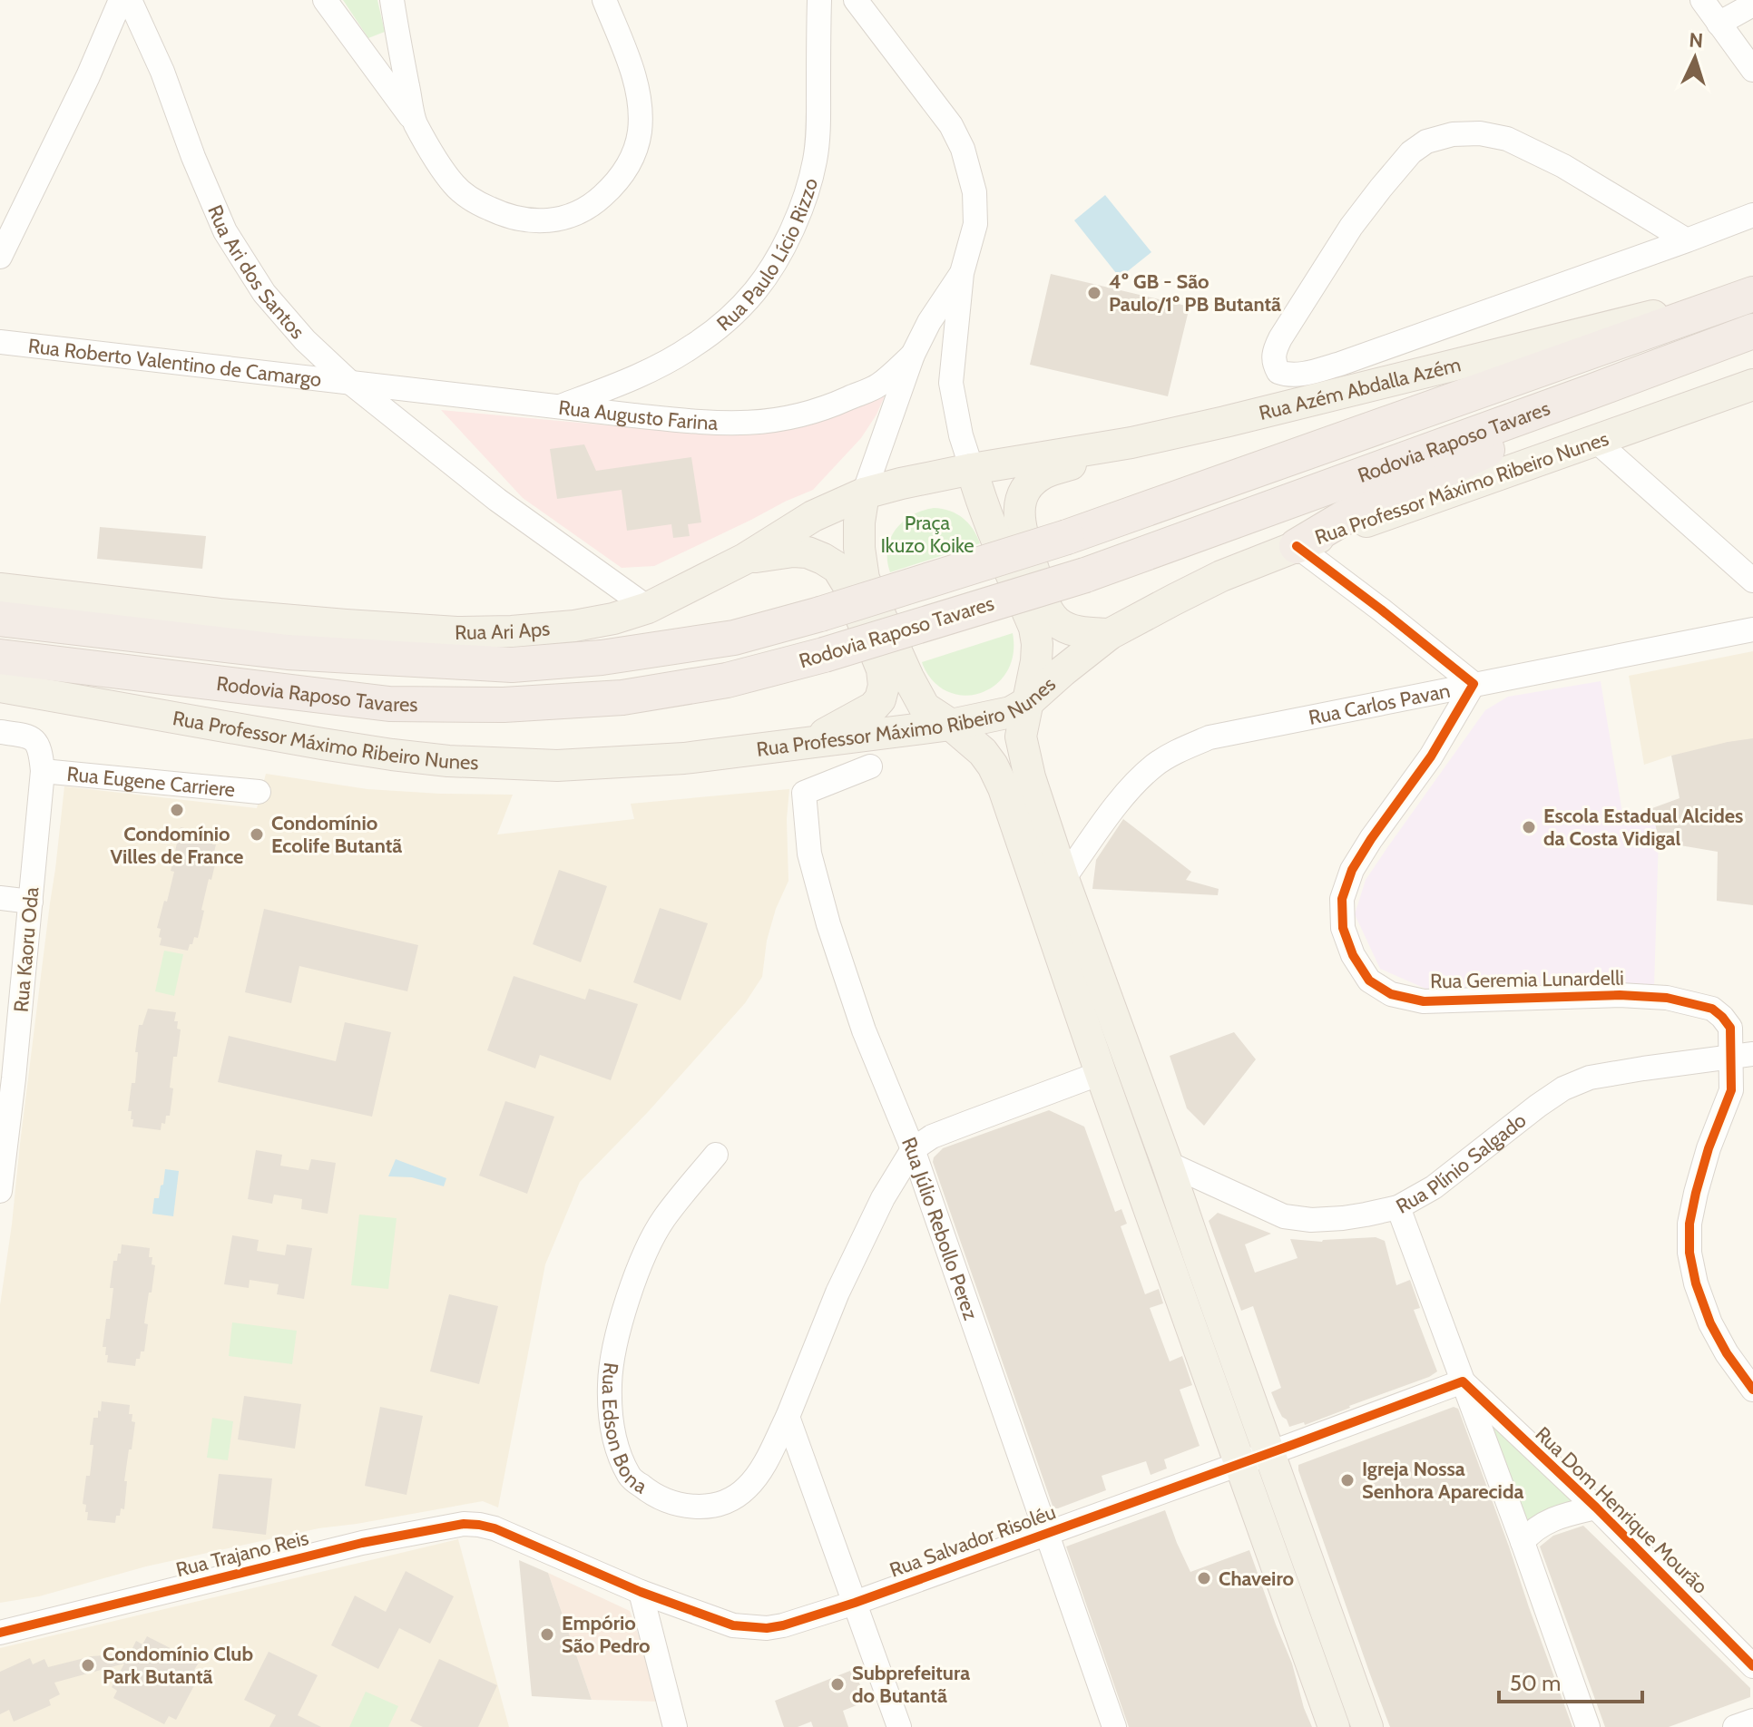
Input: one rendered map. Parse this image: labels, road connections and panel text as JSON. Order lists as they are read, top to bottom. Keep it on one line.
{"streets":{"highway":["Rodovia Raposo Tavares"],"main road":["Rua Azém Abdalla Azém","Rua Professor Máximo Ribeiro Nunes","Rua Ari Aps"],"street":["Rua Paulo Lício Rizzo","Rua Ari dos Santos","Rua Roberto Valentino de Camargo","Rua Augusto Farina","Rua Carlos Pavan","Rua Eugene Carriere","Rua Kaoru Oda","Rua Geremia Lunardelli","Rua Plínio Salgado","Rua Júlio Rebollo Perez","Rua Edson Bona","Rua Dom Henrique Mourão","Rua Salvador Risoléu","Rua Trajano Reis"]},"crossings":[["Rua Paulo Lício Rizzo","Rua Augusto Farina"],["Rua Ari dos Santos","Rua Roberto Valentino de Camargo"],["Rua Ari dos Santos","Rua Augusto Farina"],["Rua Ari dos Santos","Rua Ari Aps"],["Rua Roberto Valentino de Camargo","Rua Augusto Farina"],["Rua Azém Abdalla Azém","Rua Augusto Farina"],["Rua Azém Abdalla Azém","Rodovia Raposo Tavares"],["Rua Azém Abdalla Azém","Rua Ari Aps"],["Rua Augusto Farina","Rua Ari Aps"],["Rua Carlos Pavan","Rua Geremia Lunardelli"],["Rua Eugene Carriere","Rua Kaoru Oda"],["Rua Geremia Lunardelli","Rua Plínio Salgado"],["Rua Júlio Rebollo Perez","Rua Edson Bona"],["Rua Júlio Rebollo Perez","Rua Salvador Risoléu"],["Rua Dom Henrique Mourão","Rua Salvador Risoléu"],["Rua Salvador Risoléu","Rua Trajano Reis"]],"parks":["Praça Ikuzo Koike"],"places":["4º GB - São Paulo/1º PB Butantã","Condomínio Villes de France","Escola Estadual Alcides da Costa Vidigal","Condomínio Ecolife Butantã","Igreja Nossa Senhora Aparecida","Chaveiro","Empório São Pedro","Condomínio Club Park Butantã","Subprefeitura do Butantã"],"scale_bar":"50 m","north":"top"}
